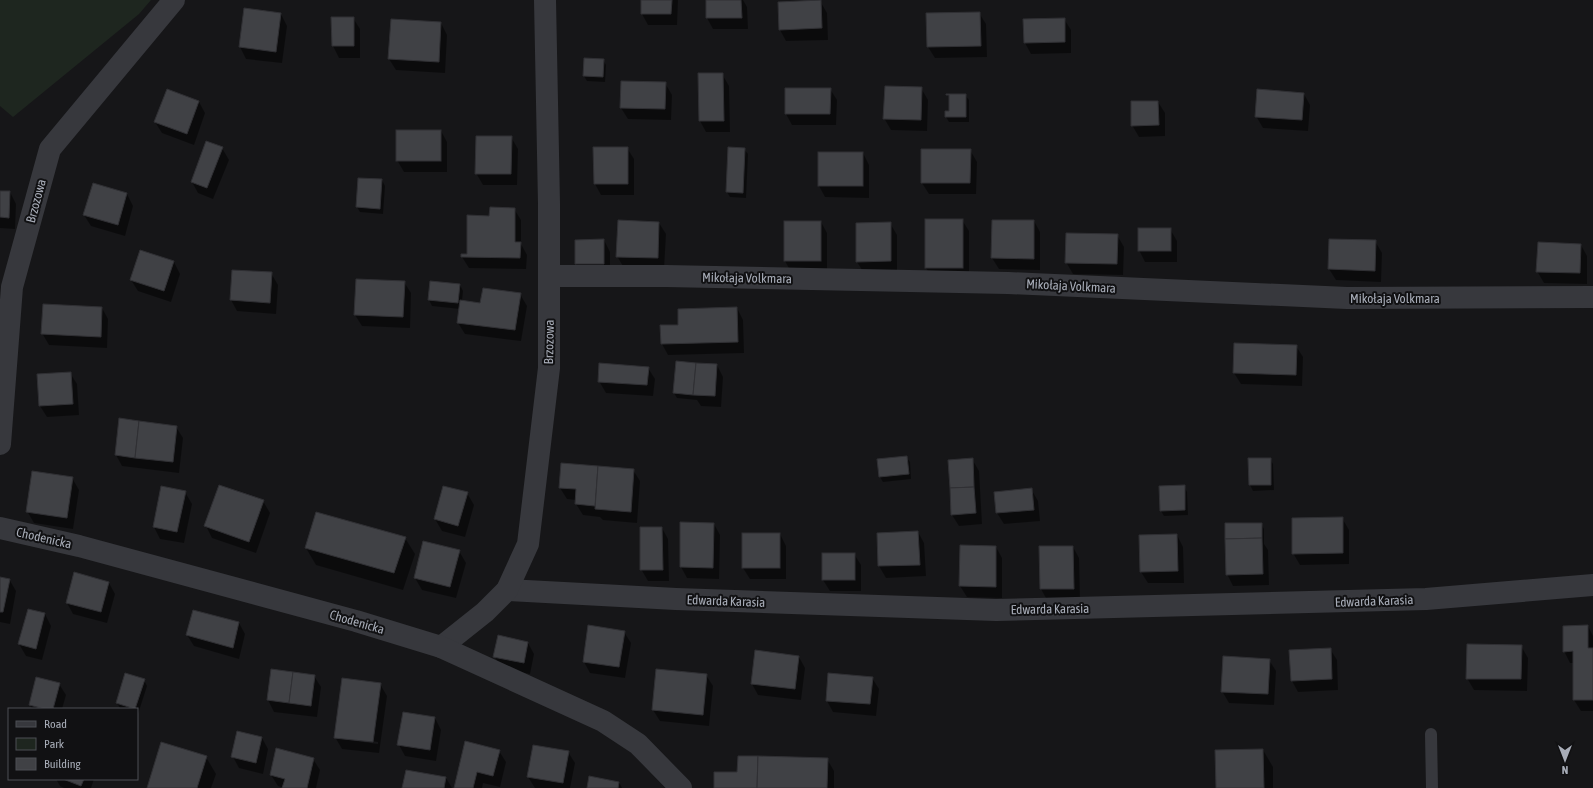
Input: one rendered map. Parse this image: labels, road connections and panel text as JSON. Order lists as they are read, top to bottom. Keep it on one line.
{"streets":{"street":["Brzozowa","Mikołaja Volkmara","Chodenicka","Edwarda Karasia"]},"crossings":[["Brzozowa","Mikołaja Volkmara"],["Brzozowa","Chodenicka"],["Brzozowa","Edwarda Karasia"]],"legend":["Road","Park","Building"],"north":"bottom"}
